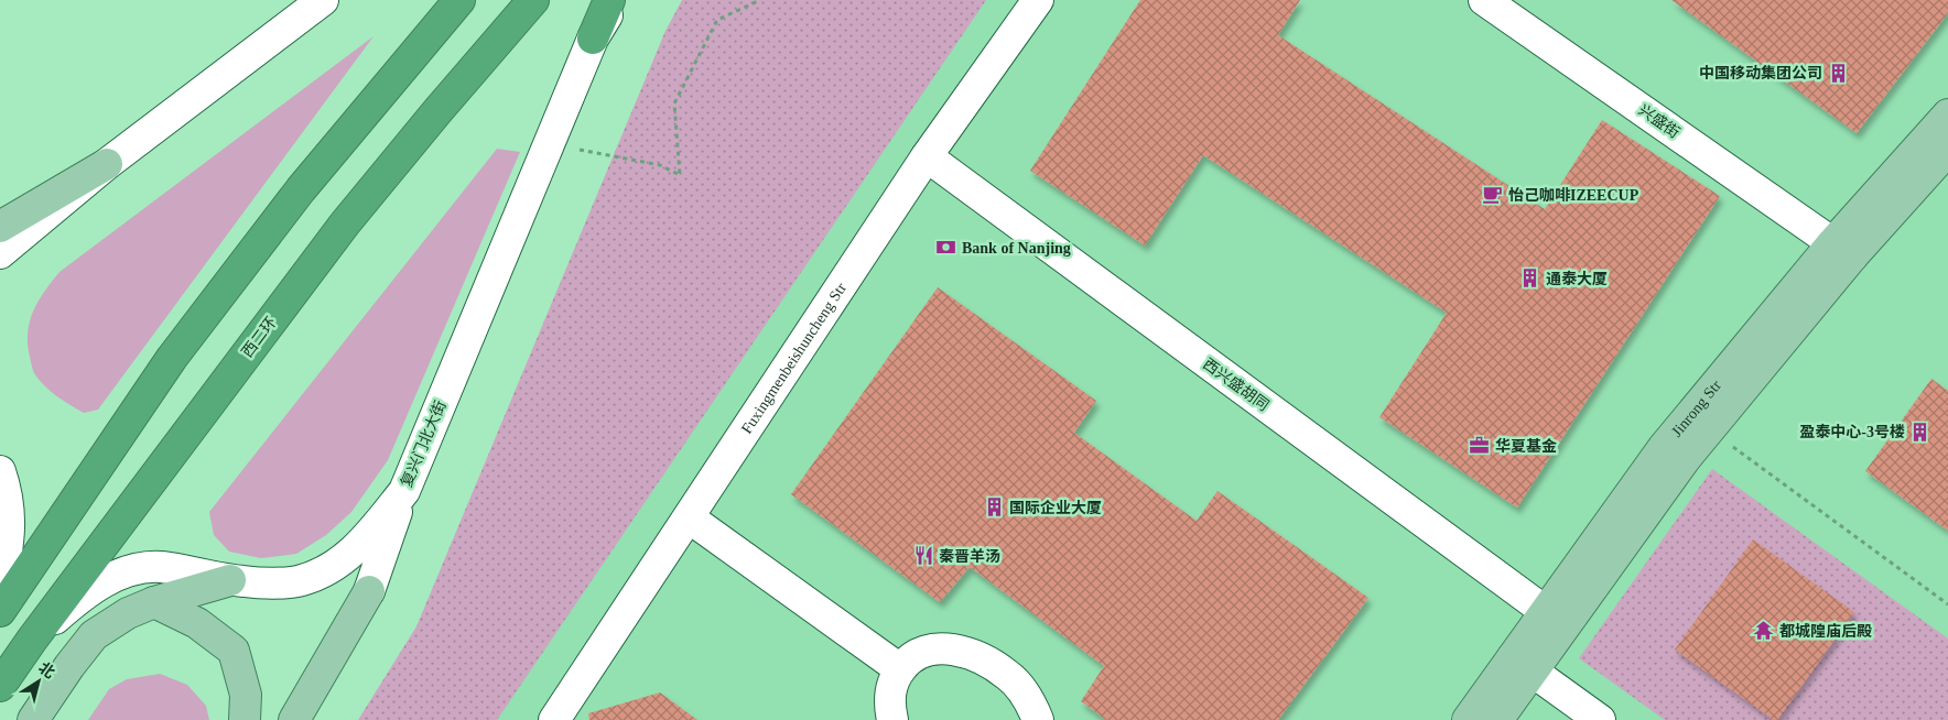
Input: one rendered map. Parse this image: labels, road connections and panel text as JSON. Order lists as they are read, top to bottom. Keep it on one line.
{"streets":{"highway":["西二环"],"main road":["Jinrong Str"],"street":["兴盛街","Fuxingmenbeishuncheng Str","西兴盛胡同","复兴门北大街"]},"crossings":[["兴盛街","Jinrong Str"],["西二环","复兴门北大街"],["Fuxingmenbeishuncheng Str","西兴盛胡同"],["西兴盛胡同","Jinrong Str"]],"places":{"building":["中国移动集团公司","通泰大厦","盈泰中心-3号楼","国际企业大厦"],"cafe":["怡己咖啡IZEECUP"],"bank":["Bank of Nanjing"],"office":["华夏基金"],"restaurant":["秦晋羊汤"],"temple":["都城隍庙后殿"]},"north":"top right"}
